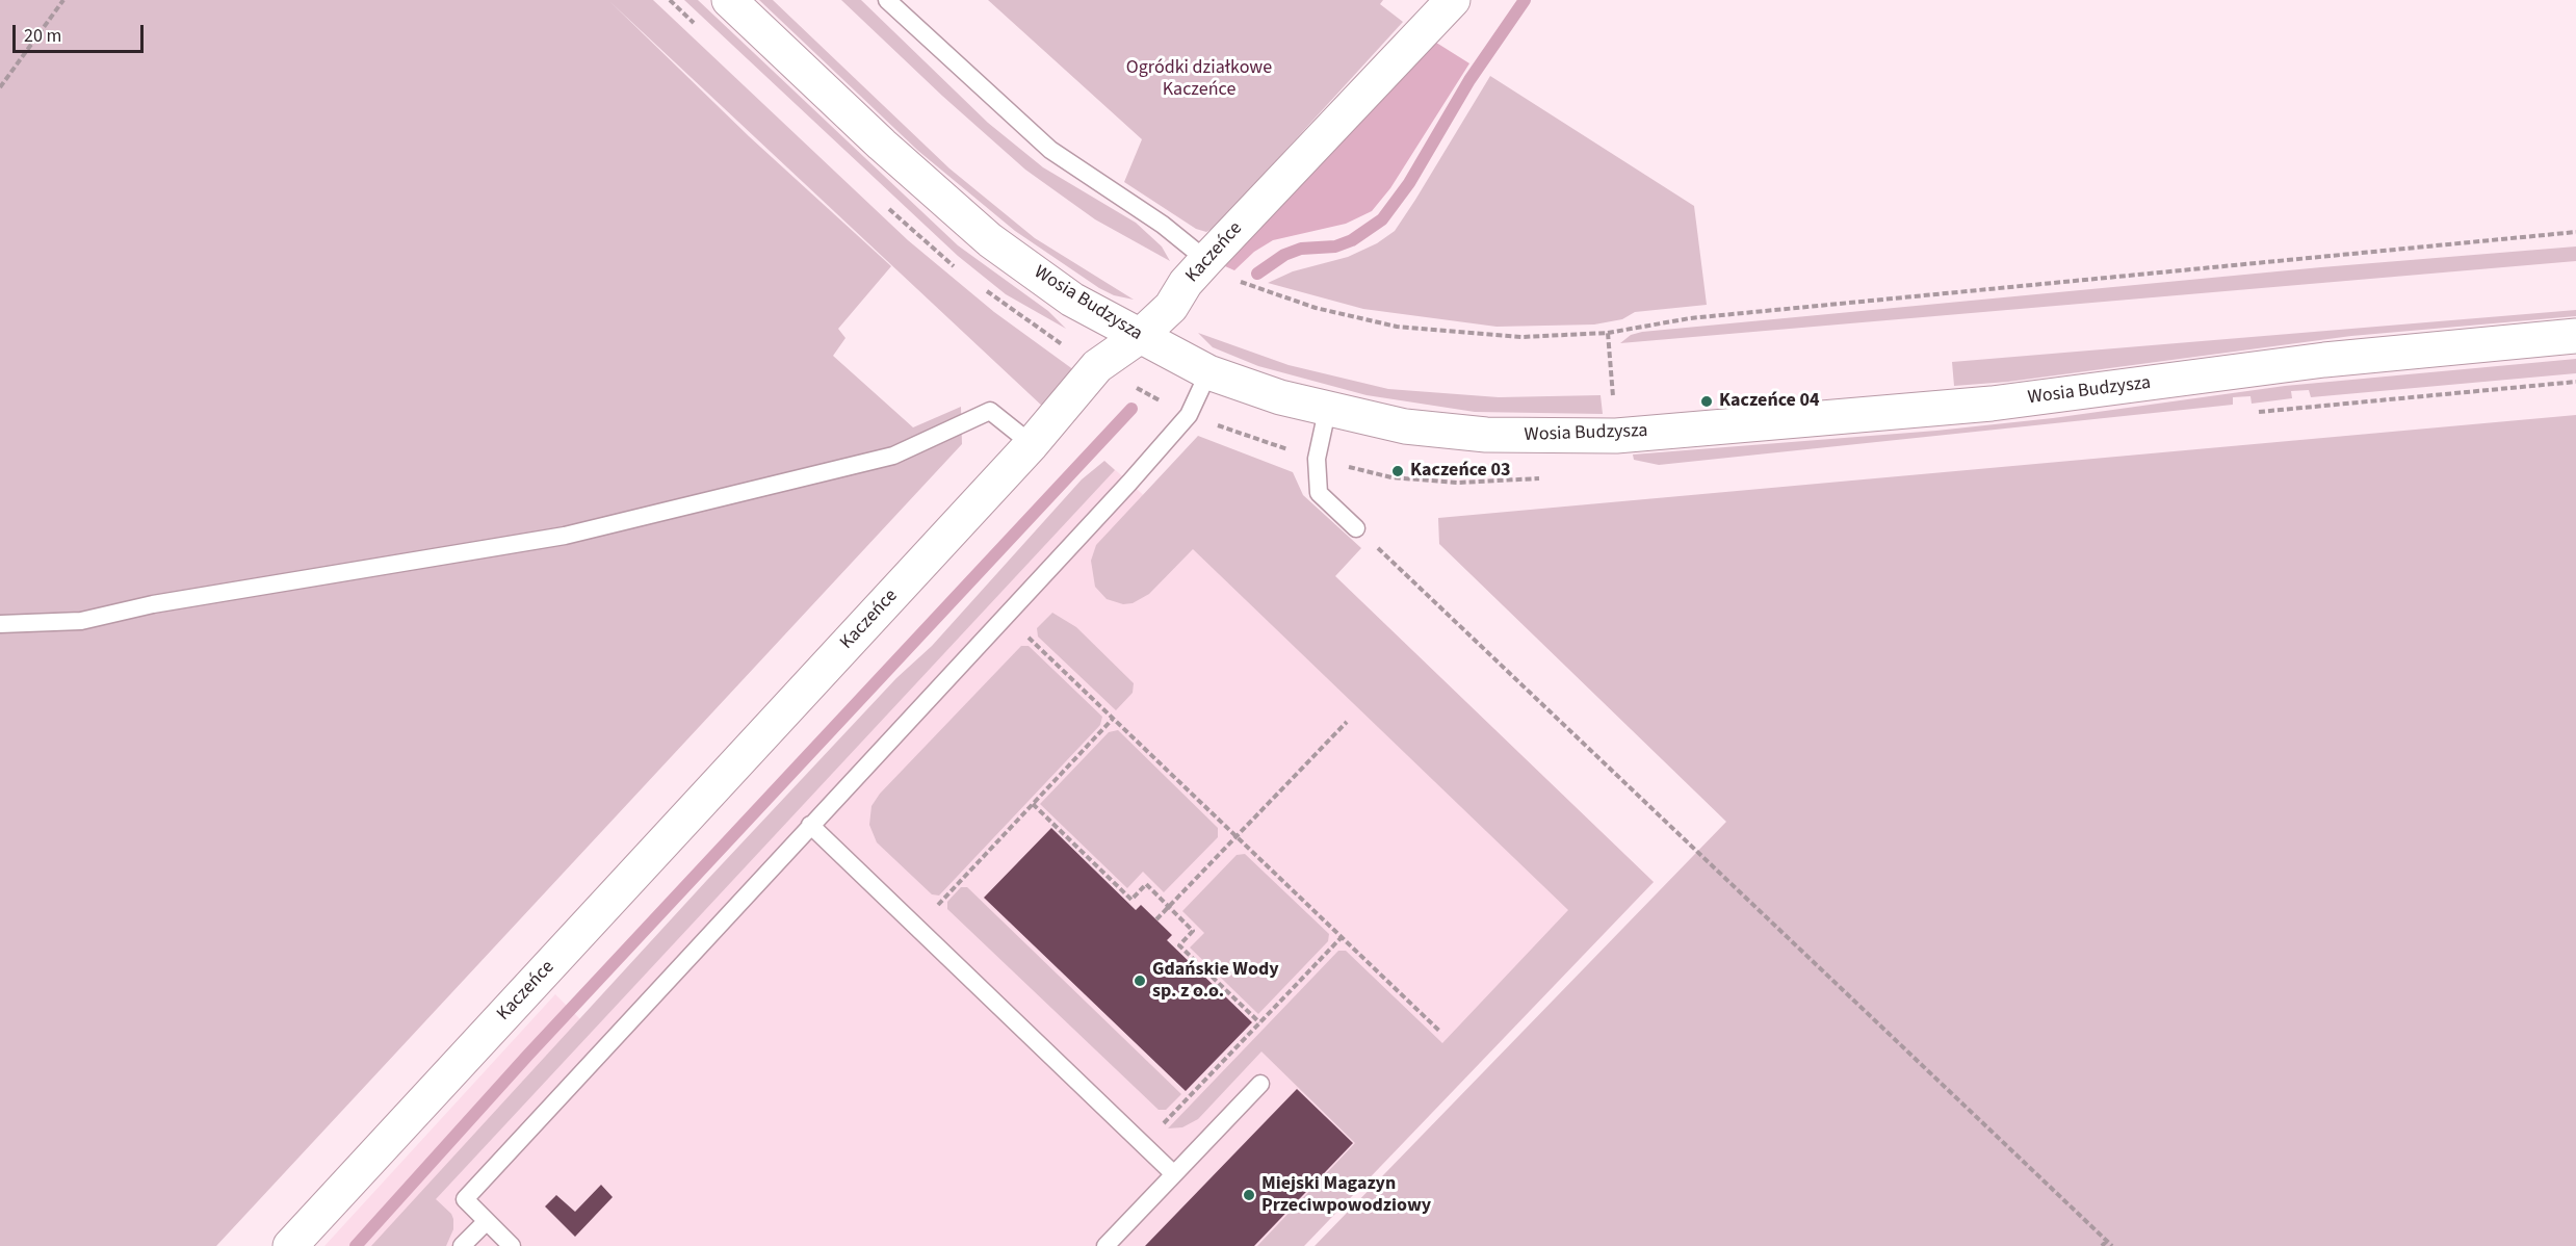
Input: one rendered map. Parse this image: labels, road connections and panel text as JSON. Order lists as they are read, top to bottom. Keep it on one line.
{"streets":{"street":["Kaczeńce","Wosia Budzysza"]},"crossings":[["Kaczeńce","Wosia Budzysza"]],"parks":["Ogródki działkowe Kaczeńce"],"places":["Kaczeńce 04","Kaczeńce 03","Gdańskie Wody sp. z o.o.","Miejski Magazyn Przeciwpowodziowy"],"scale_bar":"20 m"}
